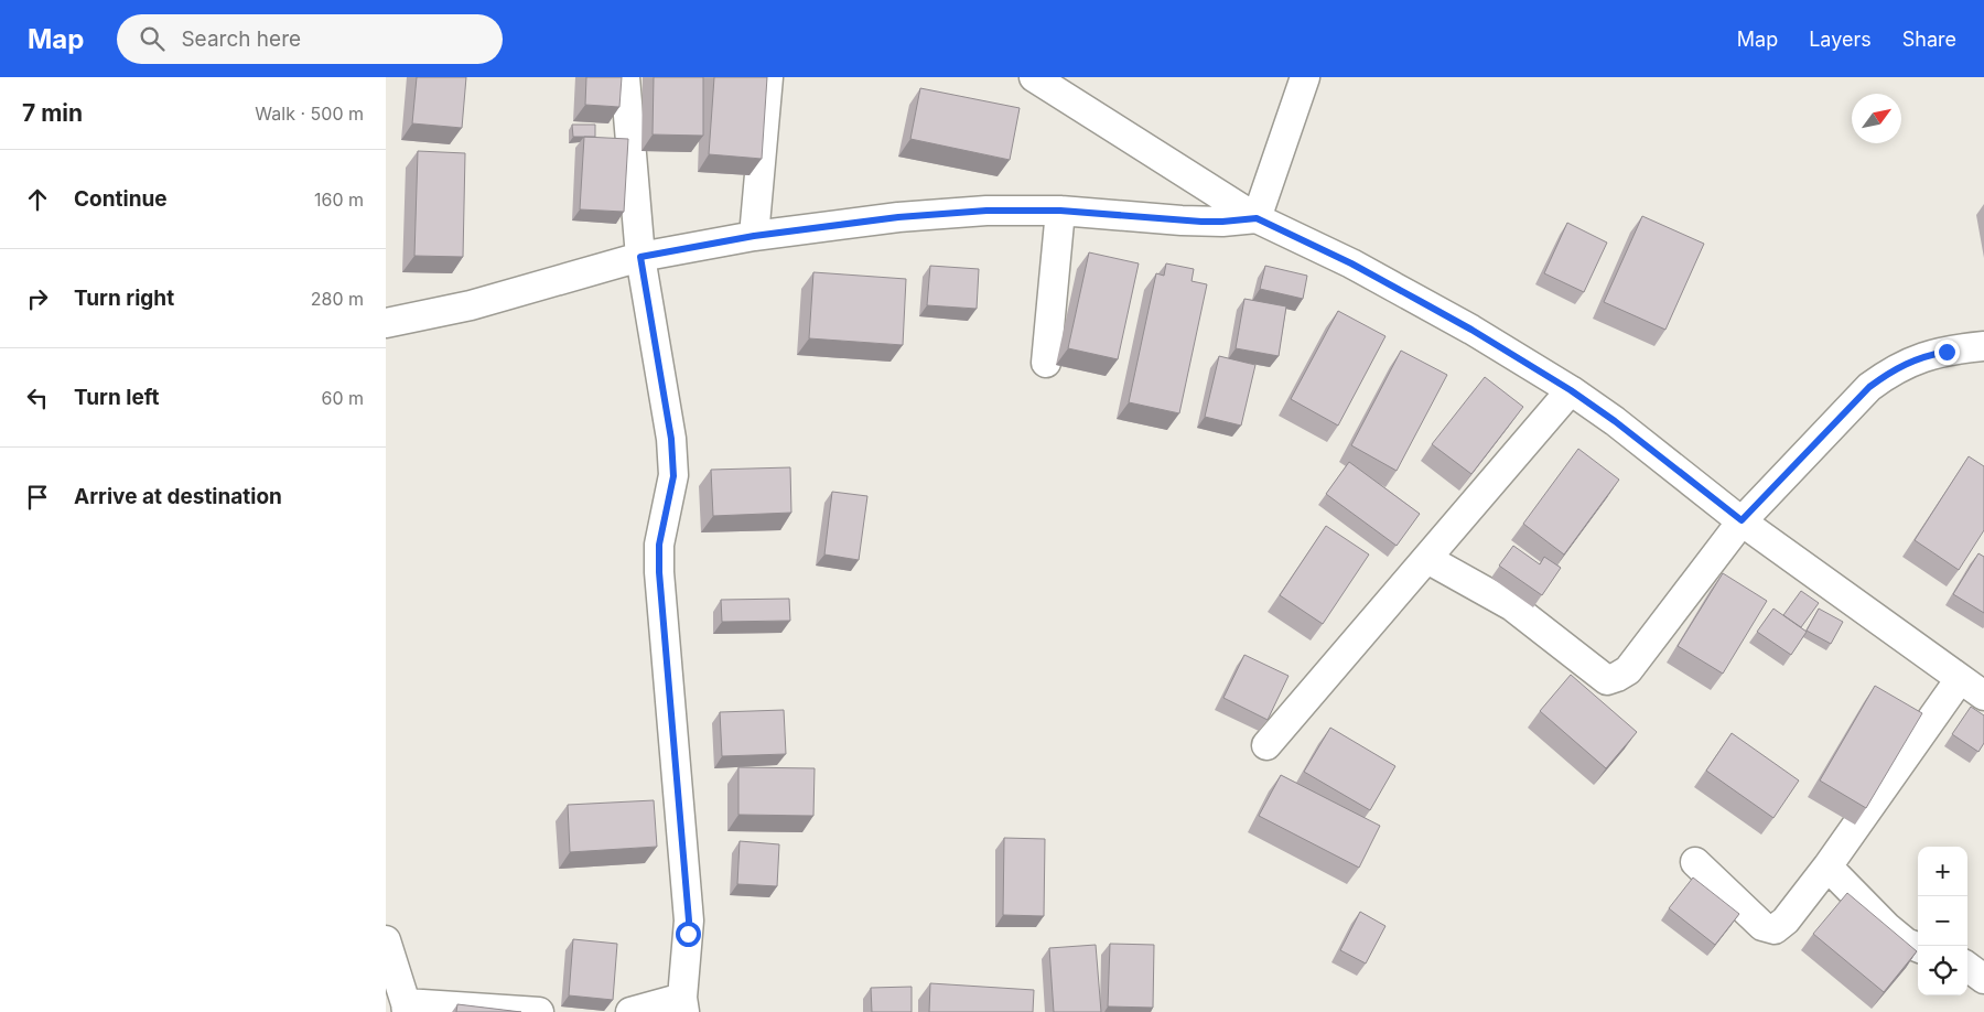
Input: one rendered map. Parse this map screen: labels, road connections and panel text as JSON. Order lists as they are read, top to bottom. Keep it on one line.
{"north":"top right","page":{"header":"Map","search":"Search here","nav":["Map","Layers","Share"],"heading":["7 min","Walk · 500 m"],"list":[["Continue","160 m"],["Turn right","280 m"],["Turn left","60 m"],"Arrive at destination"],"map_buttons":["+","−"]}}
